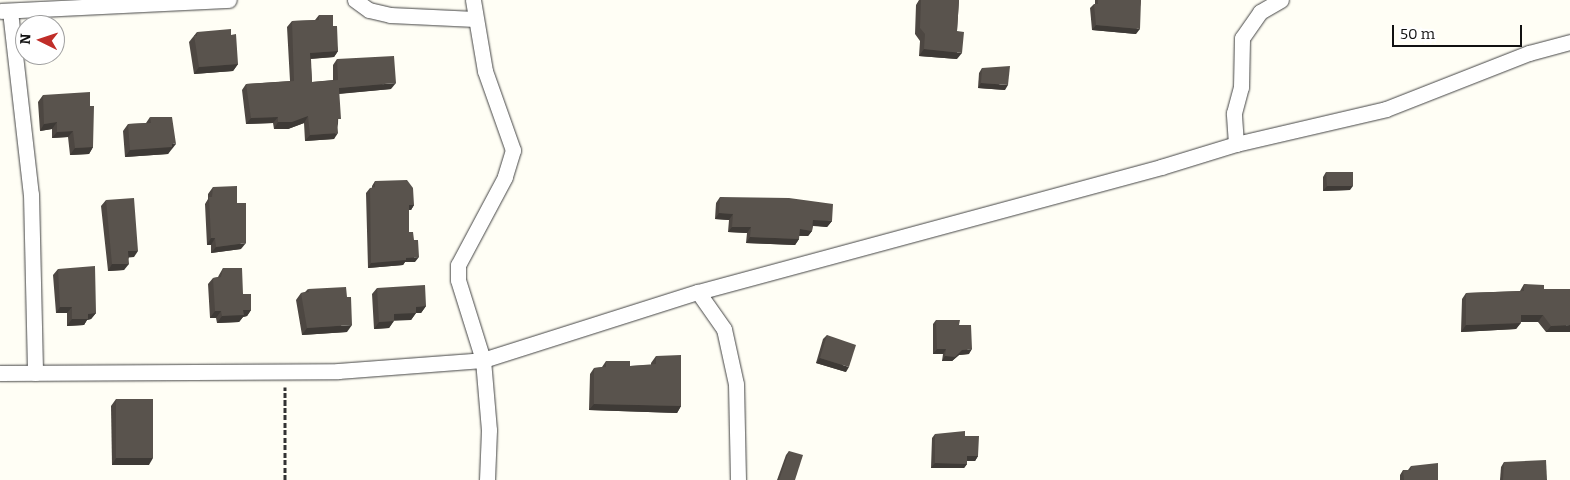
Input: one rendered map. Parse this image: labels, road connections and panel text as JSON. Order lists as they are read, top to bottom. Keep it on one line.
{"scale_bar":"50 m","north":"left"}
